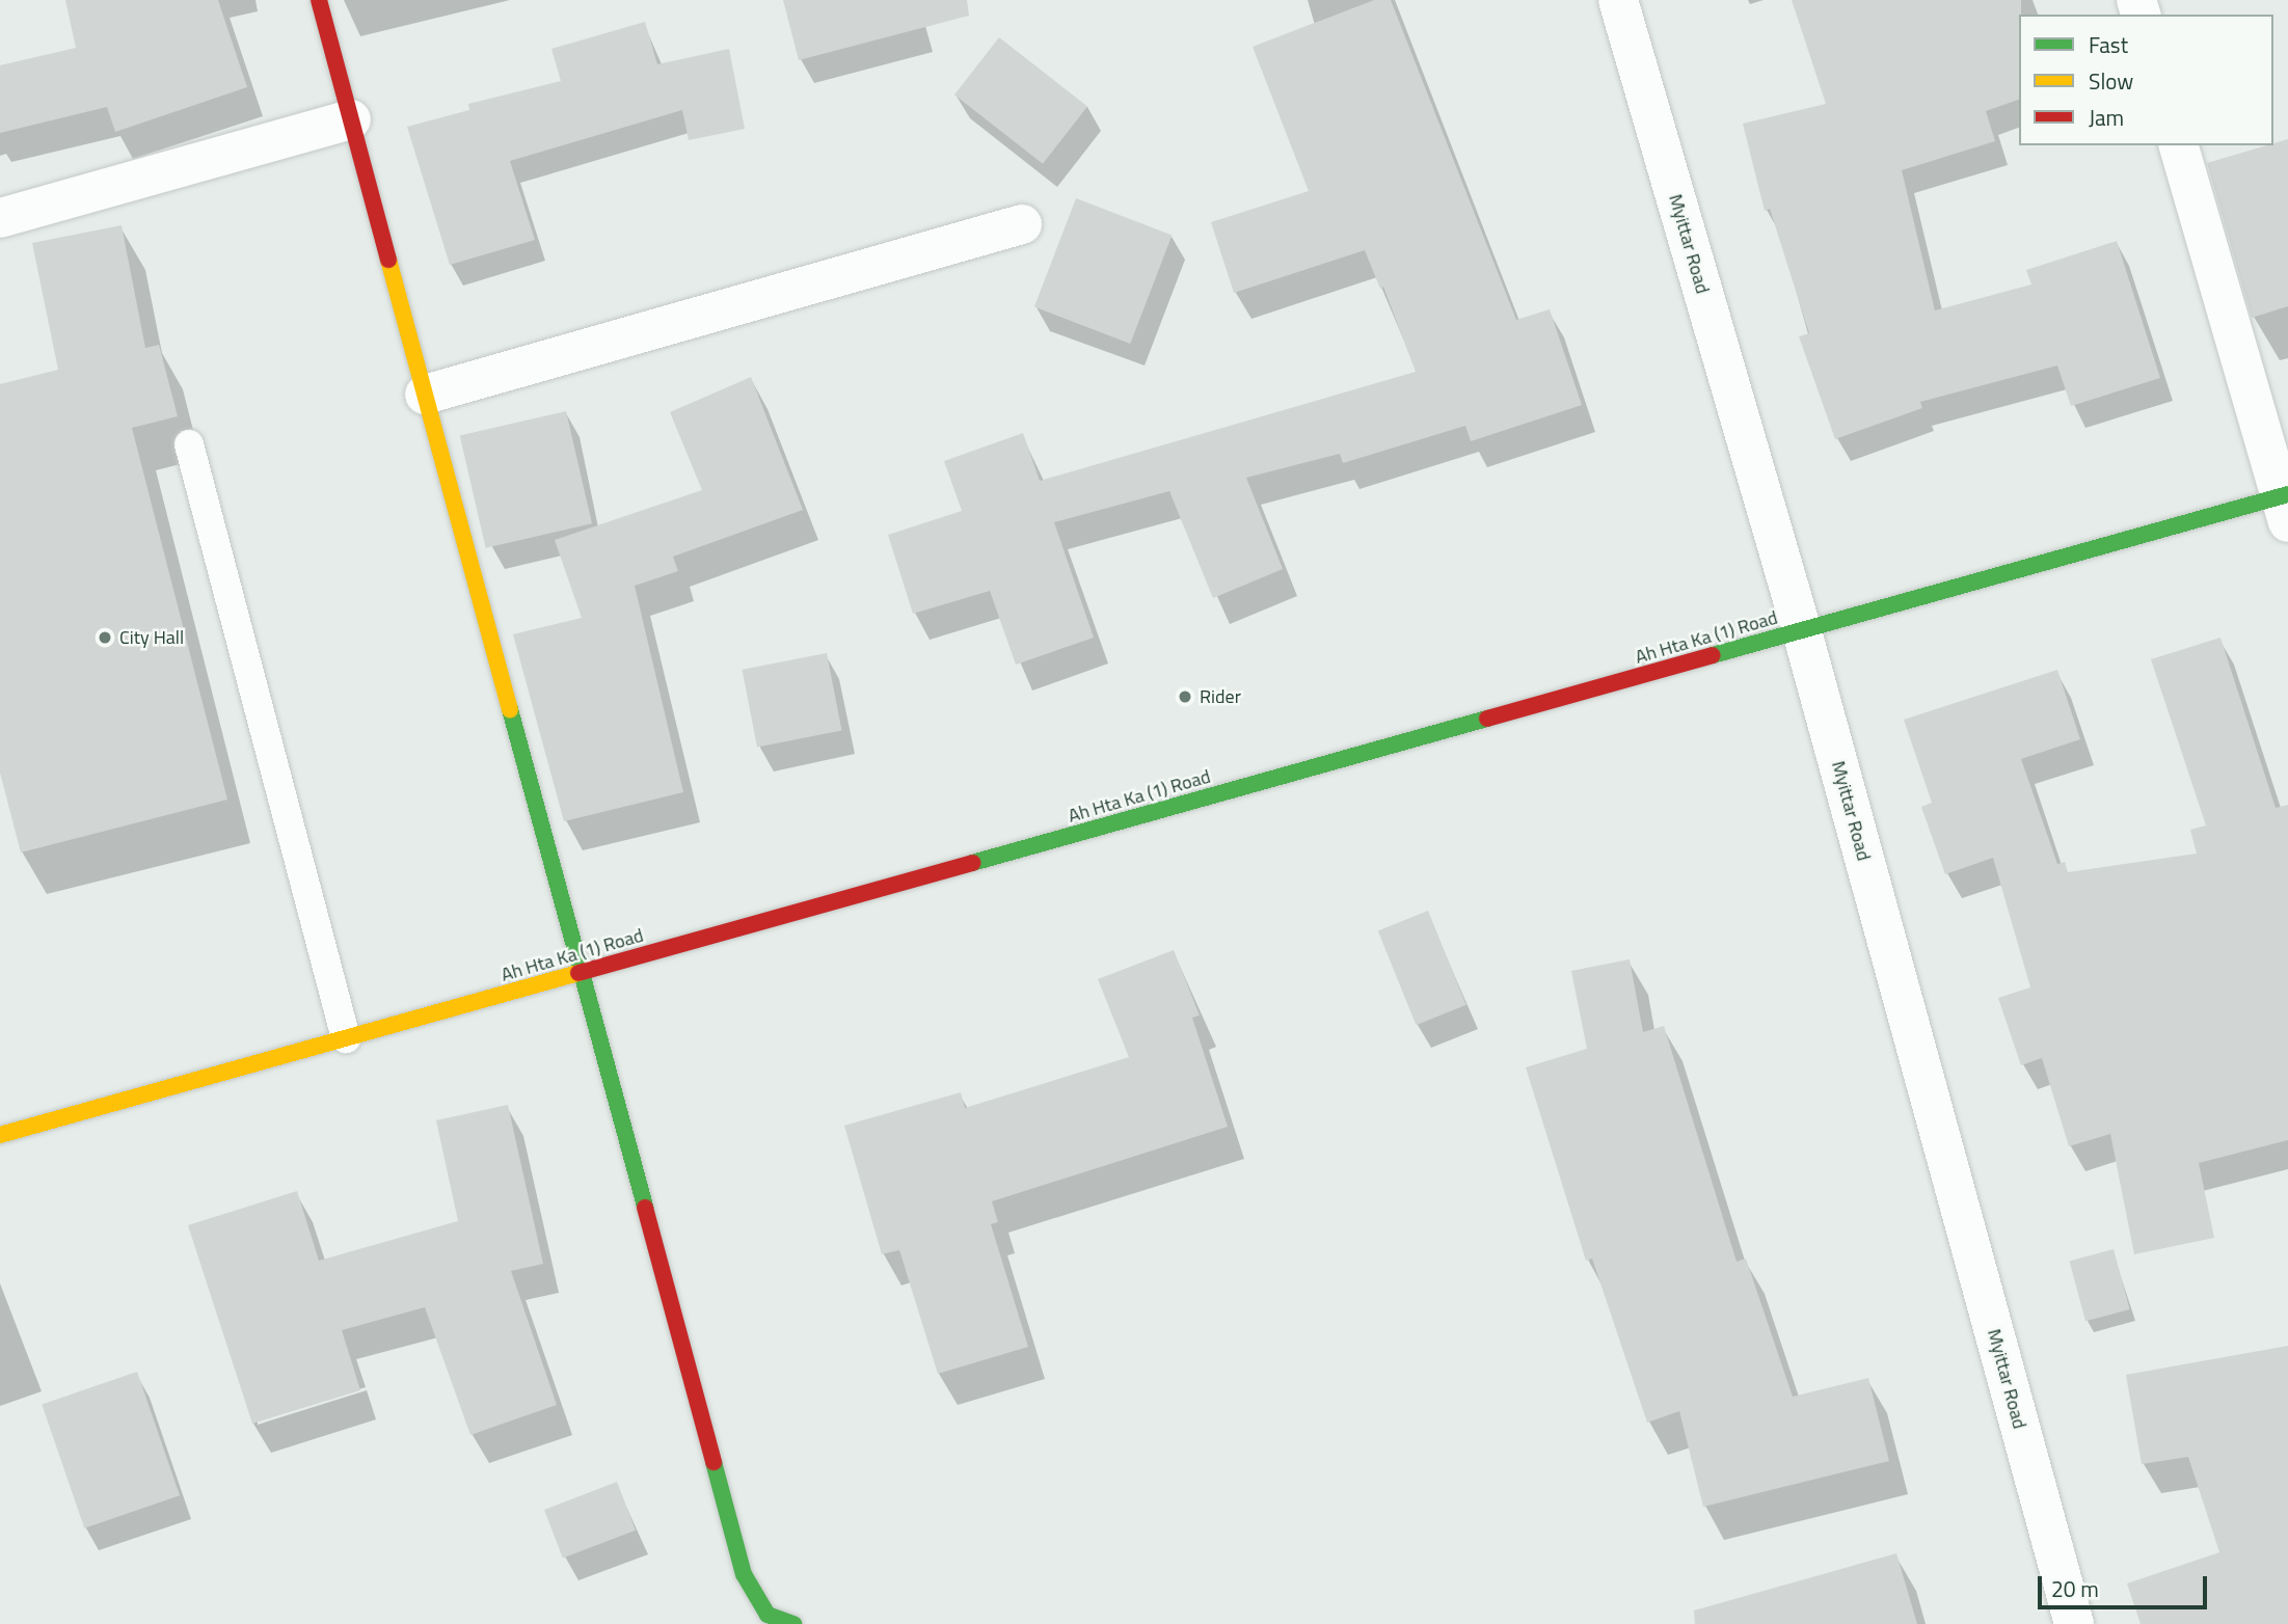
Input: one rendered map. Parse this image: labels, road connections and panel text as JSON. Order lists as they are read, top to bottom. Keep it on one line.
{"streets":{"street":["Myittar Road","Ah Hta Ka (1) Road"]},"crossings":[["Myittar Road","Ah Hta Ka (1) Road"]],"places":["City Hall","Rider"],"legend":["Fast","Slow","Jam"],"scale_bar":"20 m"}
